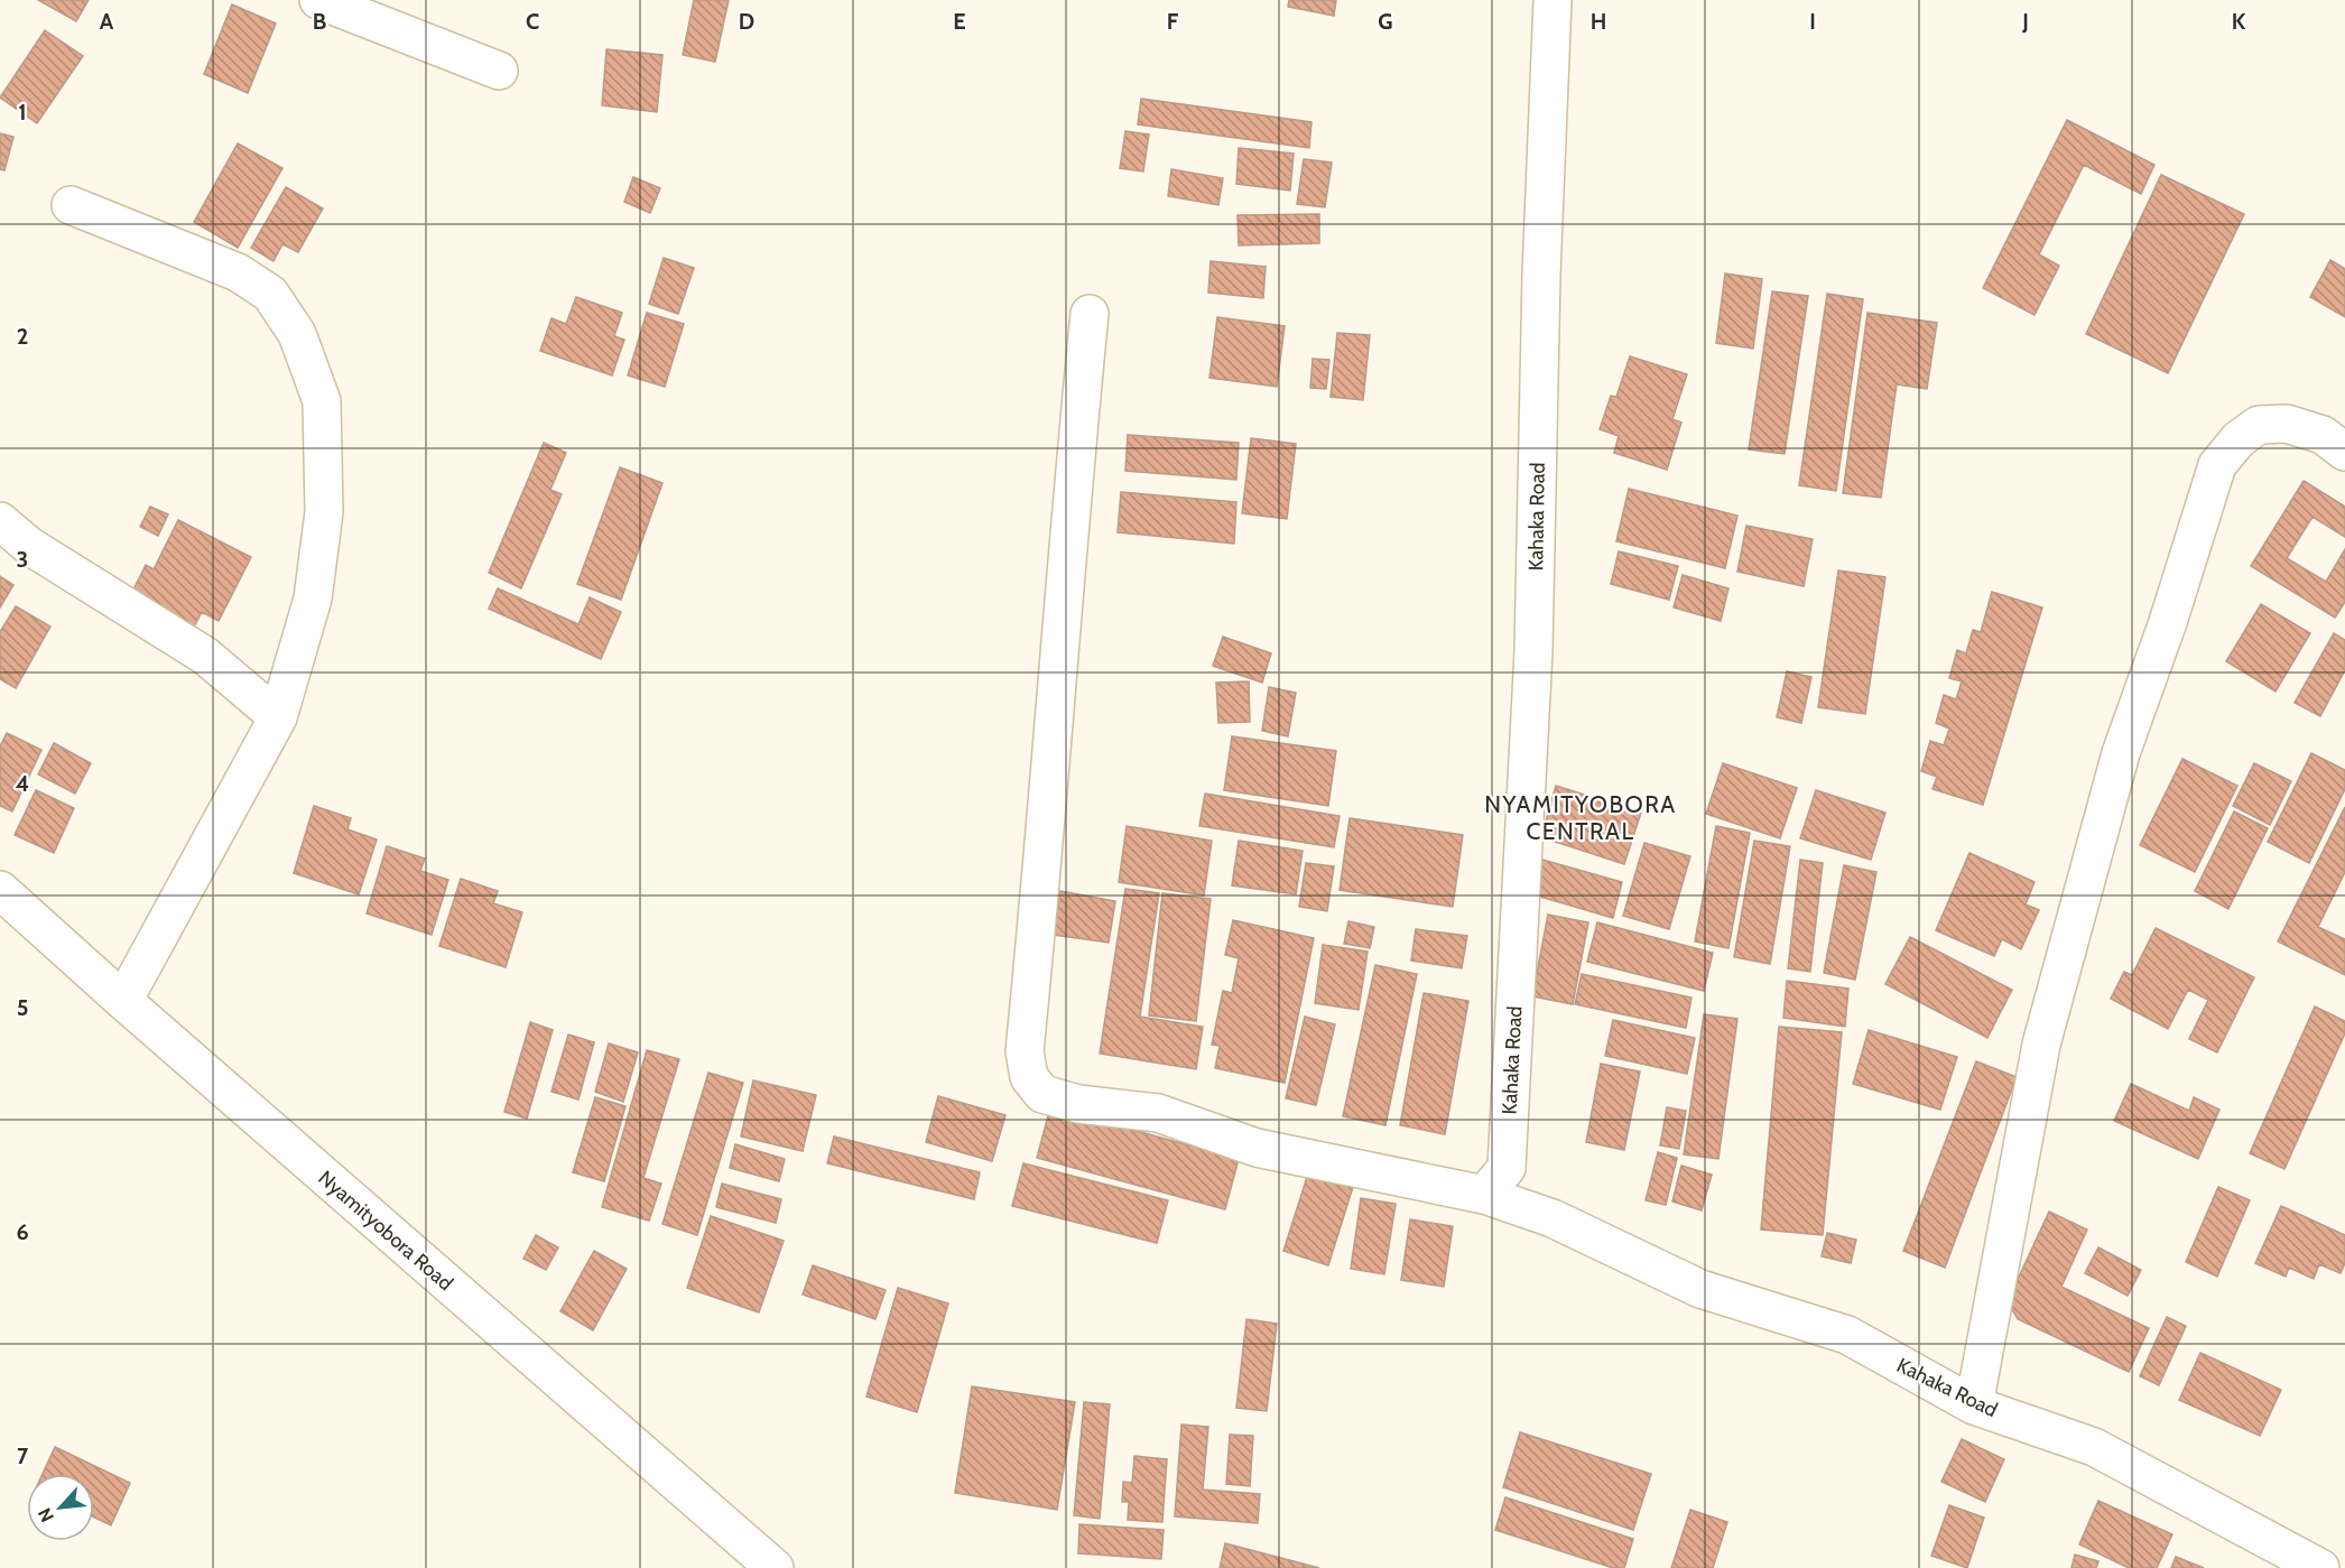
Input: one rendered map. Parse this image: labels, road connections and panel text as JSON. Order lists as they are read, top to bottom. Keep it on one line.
{"streets":{"street":["Kahaka Road","Nyamityobora Road"]},"districts":["NYAMITYOBORA CENTRAL"],"north":"bottom left","grid":{"columns":["A","B","C","D","E","F","G","H","I","J","K"],"rows":["1","2","3","4","5","6","7"]}}
